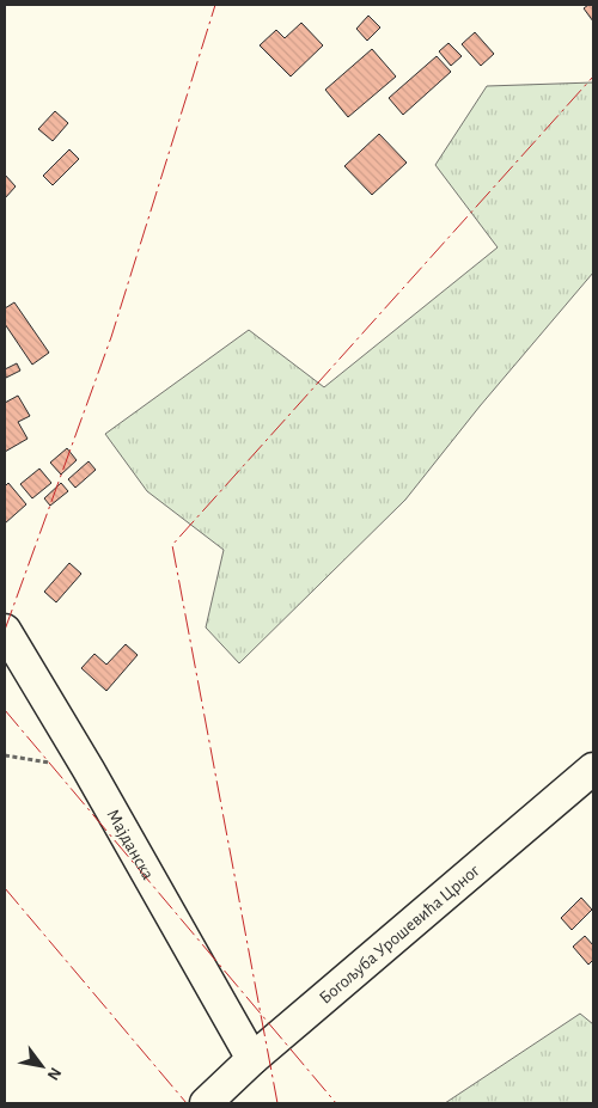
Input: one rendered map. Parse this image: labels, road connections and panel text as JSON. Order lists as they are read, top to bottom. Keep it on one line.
{"streets":{"street":["Мајданска","Богољуба Урошевића Црног"]},"crossings":[["Мајданска","Богољуба Урошевића Црног"]],"north":"bottom right"}
